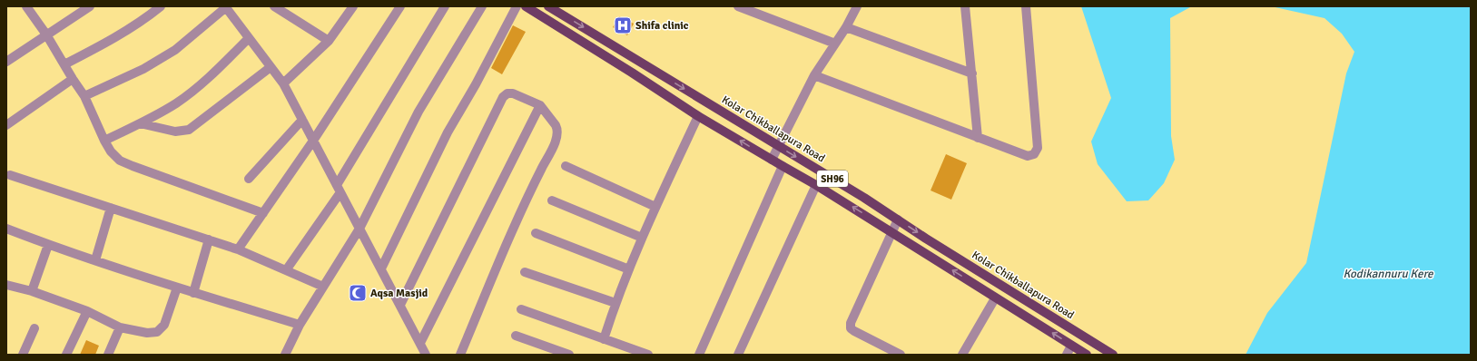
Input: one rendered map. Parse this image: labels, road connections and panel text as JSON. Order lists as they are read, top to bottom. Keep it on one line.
{"streets":{"main road":["Kolar Chikballapura Road","SH96"]},"water":["Kodikannuru Kere"],"places":{"hospital":["Shifa clinic"],"mosque":["Aqsa Masjid"]}}
